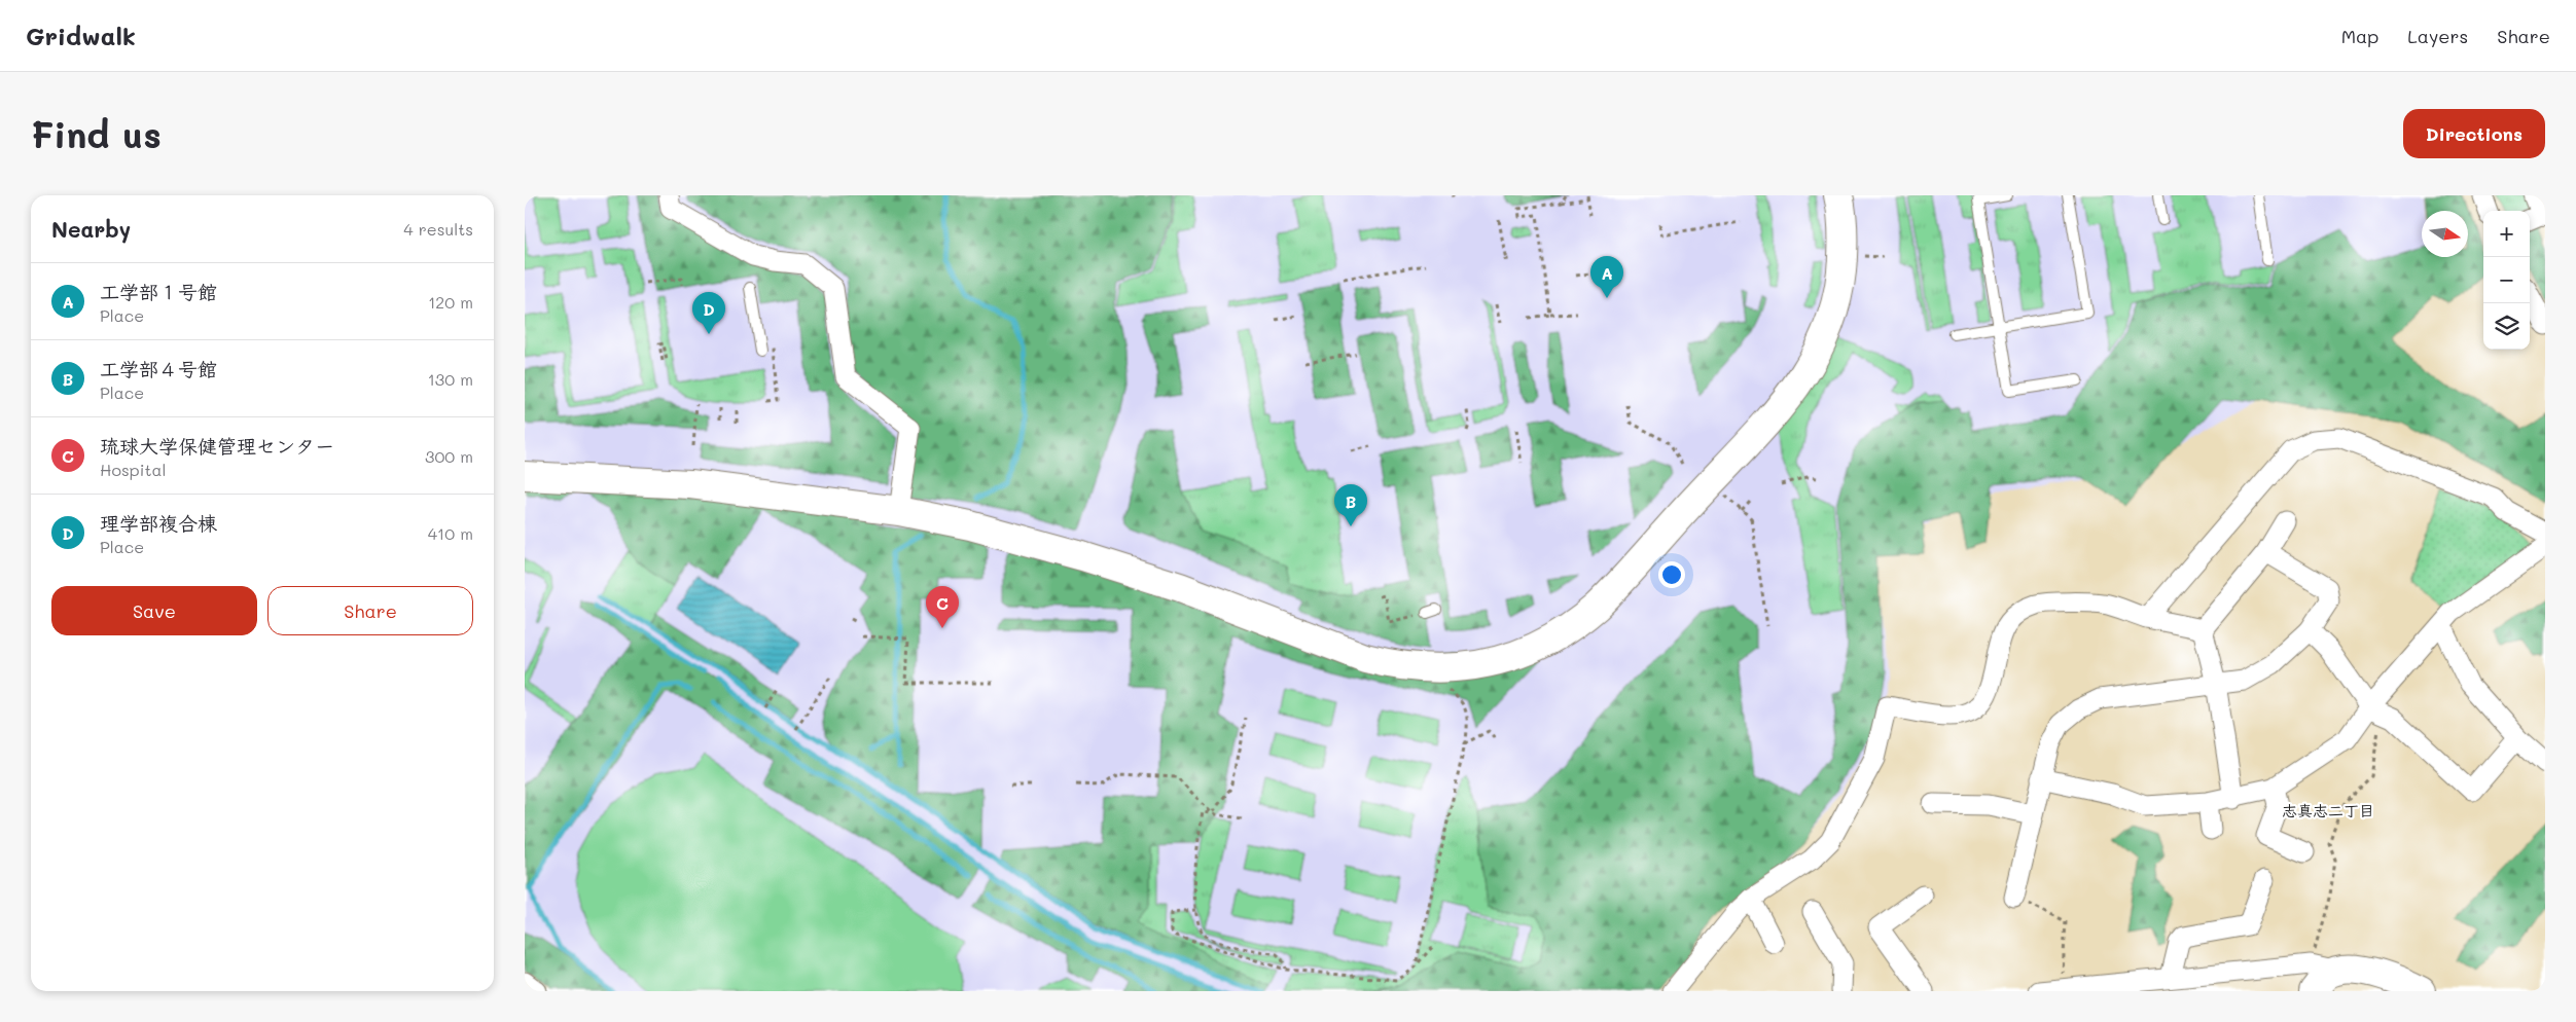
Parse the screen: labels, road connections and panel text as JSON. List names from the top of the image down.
{
  "districts": ["志真志二丁目"],
  "north": "right",
  "page": {
    "header": "Gridwalk",
    "nav": ["Map", "Layers", "Share"],
    "buttons": [
      "Directions",
      ["Save", "Share"]
    ],
    "title": "Find us",
    "heading": ["Nearby", "4 results"],
    "map_buttons": ["+", "−"],
    "pins": [
      "A",
      "D",
      "B",
      "C"
    ],
    "list": [
      {
        "mark": "A",
        "name": "工学部１号館",
        "note": "Place",
        "value": "120 m"
      },
      {
        "mark": "B",
        "name": "工学部４号館",
        "note": "Place",
        "value": "130 m"
      },
      {
        "mark": "C",
        "name": "琉球大学保健管理センター",
        "note": "Hospital",
        "value": "300 m"
      },
      {
        "mark": "D",
        "name": "理学部複合棟",
        "note": "Place",
        "value": "410 m"
      }
    ]
  }
}
